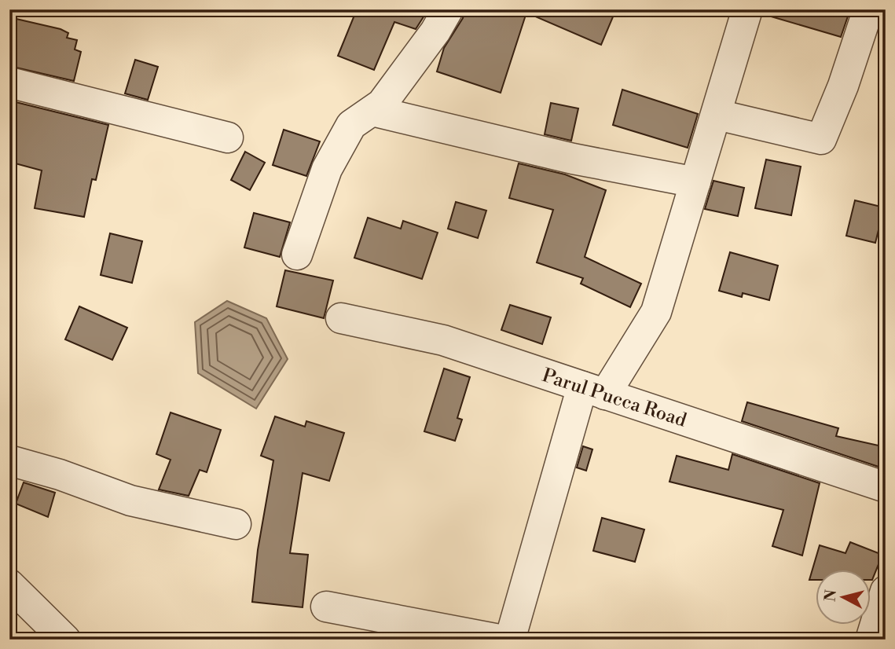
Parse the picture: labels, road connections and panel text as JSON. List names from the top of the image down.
{
  "streets": {
    "street": ["Parul Pucca Road"]
  },
  "north": "left"
}
